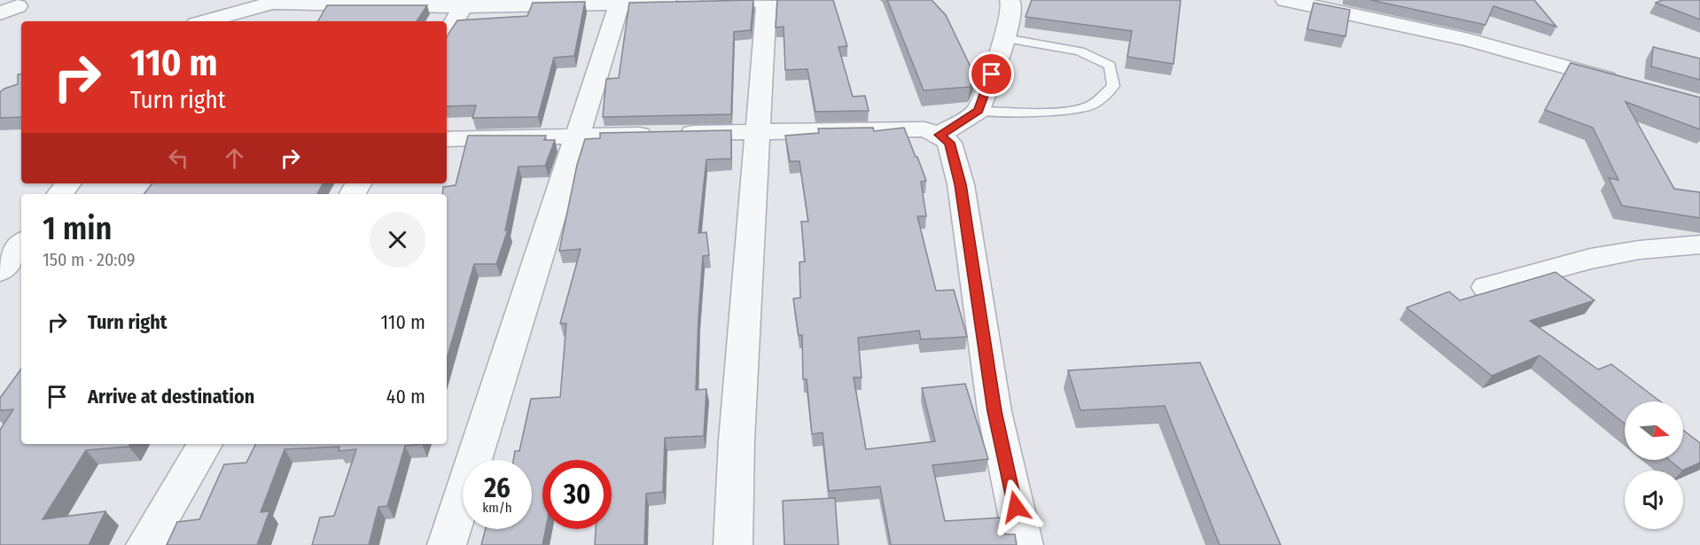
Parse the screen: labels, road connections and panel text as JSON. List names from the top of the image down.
{
  "north": "right",
  "page": {
    "turn": ["110 m", "Turn right"],
    "heading": ["1 min", "150 m · 20:09"],
    "list": [
      {
        "name": "Turn right",
        "value": "110 m"
      },
      {
        "name": "Arrive at destination",
        "value": "40 m"
      }
    ],
    "speed": "26 km/h",
    "limit": "30"
  }
}
